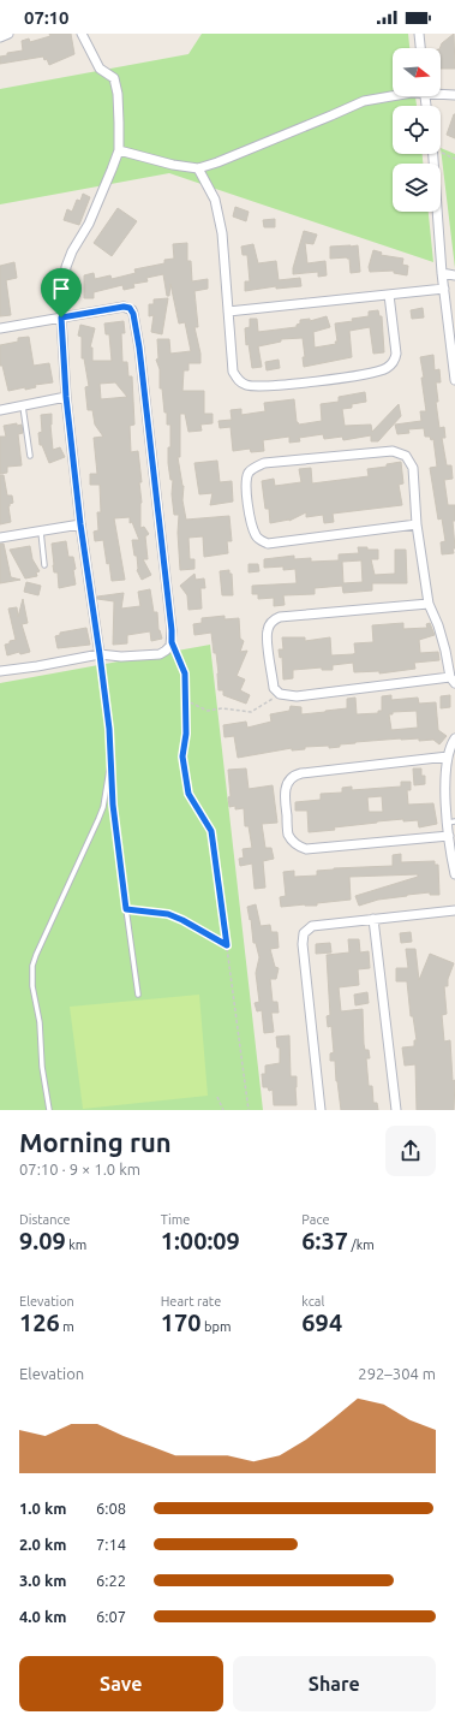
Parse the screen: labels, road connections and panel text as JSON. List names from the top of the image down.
{
  "north": "right",
  "page": {
    "status": "07:10",
    "heading": ["Morning run", "07:10 · 9 × 1.0 km"],
    "stats": [
      ["Distance", "9.09 km"],
      ["Time", "1:00:09"],
      ["Pace", "6:37 /km"],
      ["Elevation", "126 m"],
      ["Heart rate", "170 bpm"],
      ["kcal", "694"]
    ],
    "chart": ["Elevation", "292–304 m"],
    "list": [
      {
        "name": "1.0 km",
        "note": "6:08"
      },
      {
        "name": "2.0 km",
        "note": "7:14"
      },
      {
        "name": "3.0 km",
        "note": "6:22"
      },
      {
        "name": "4.0 km",
        "note": "6:07"
      }
    ],
    "buttons": ["Save", "Share"]
  }
}
